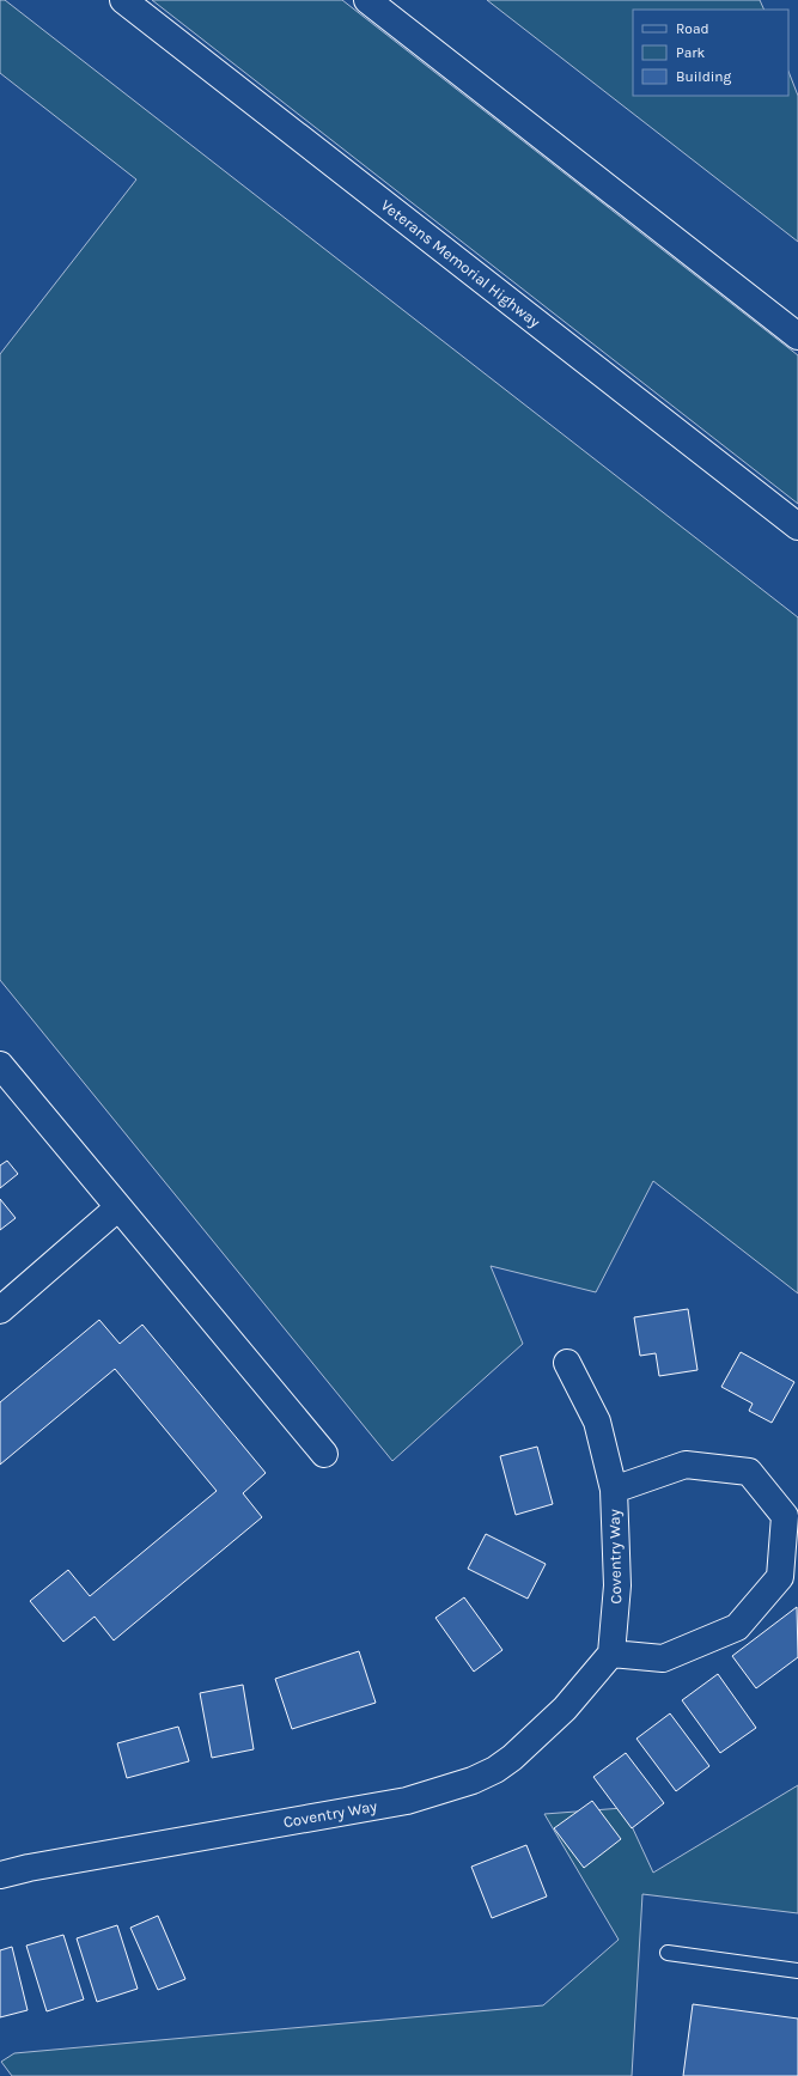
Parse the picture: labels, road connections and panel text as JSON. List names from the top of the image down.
{
  "streets": {
    "main road": ["Veterans Memorial Highway", "Coventry Way"]
  },
  "legend": ["Road", "Park", "Building"]
}
